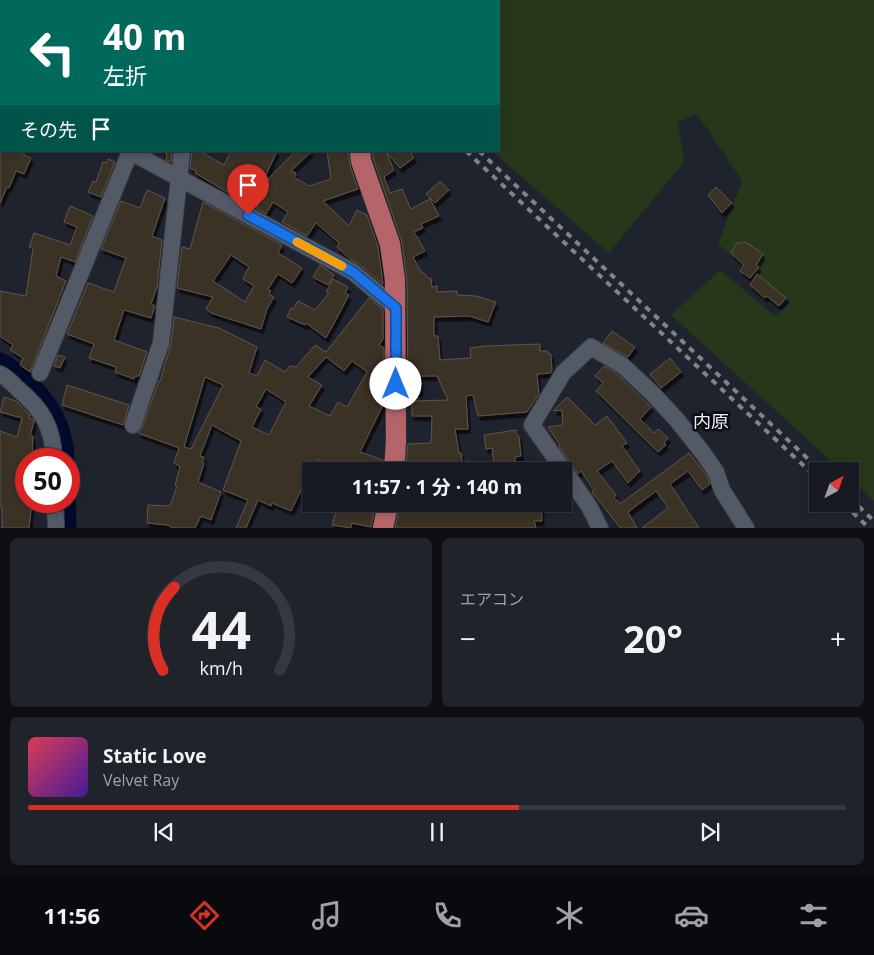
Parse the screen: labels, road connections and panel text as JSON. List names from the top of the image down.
{
  "districts": ["内原"],
  "north": "top right",
  "page": {
    "turn": ["40 m", "左折"],
    "then": "その先",
    "limit": "50",
    "trip": "11:57 · 1 分 · 140 m",
    "tile": "エアコン",
    "heat": ["−", "20°", "+"],
    "song": ["Static Love", "Velvet Ray"],
    "tabs": "11:56",
    "gauge": ["44", "km/h"]
  }
}
